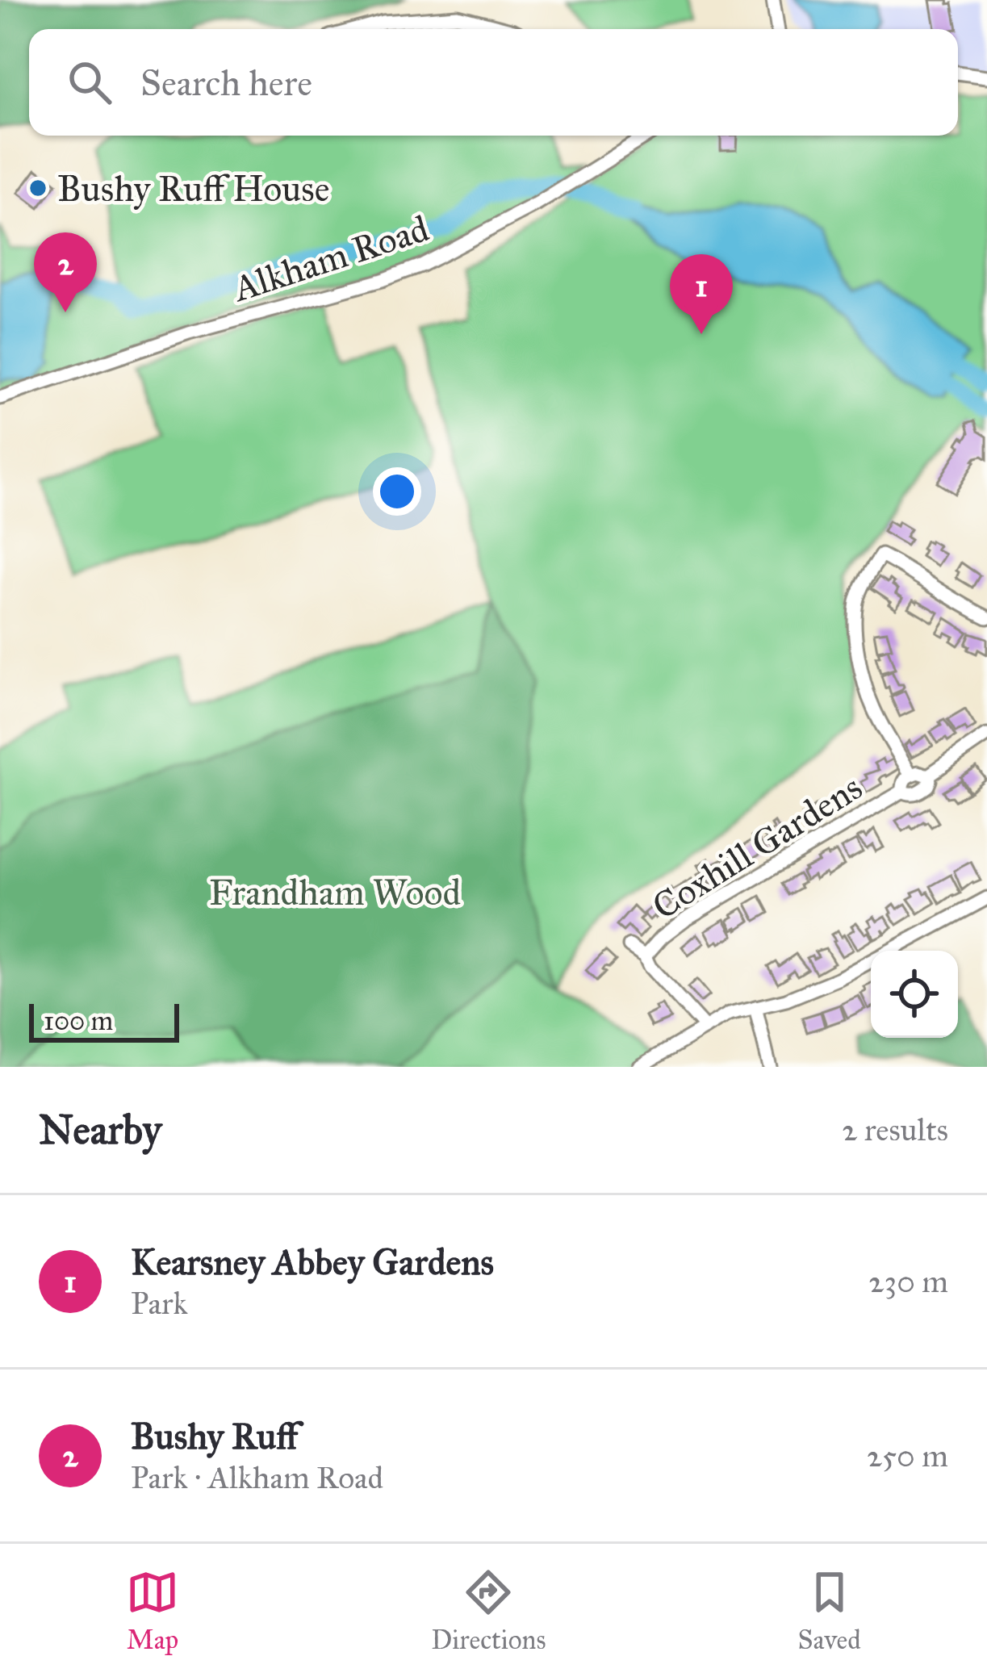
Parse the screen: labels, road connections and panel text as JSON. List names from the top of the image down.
{
  "streets": {
    "street": ["Alkham Road", "Coxhill Gardens"]
  },
  "parks": ["Frandham Wood"],
  "places": ["Bushy Ruff House"],
  "scale_bar": "100 m",
  "page": {
    "search": "Search here",
    "pins": ["2", "1"],
    "scale": "100 m",
    "heading": ["Nearby", "2 results"],
    "list": [
      {
        "mark": "1",
        "name": "Kearsney Abbey Gardens",
        "note": "Park",
        "value": "230 m"
      },
      {
        "mark": "2",
        "name": "Bushy Ruff",
        "note": "Park · Alkham Road",
        "value": "250 m"
      }
    ],
    "nav": ["Map", "Directions", "Saved"]
  }
}
